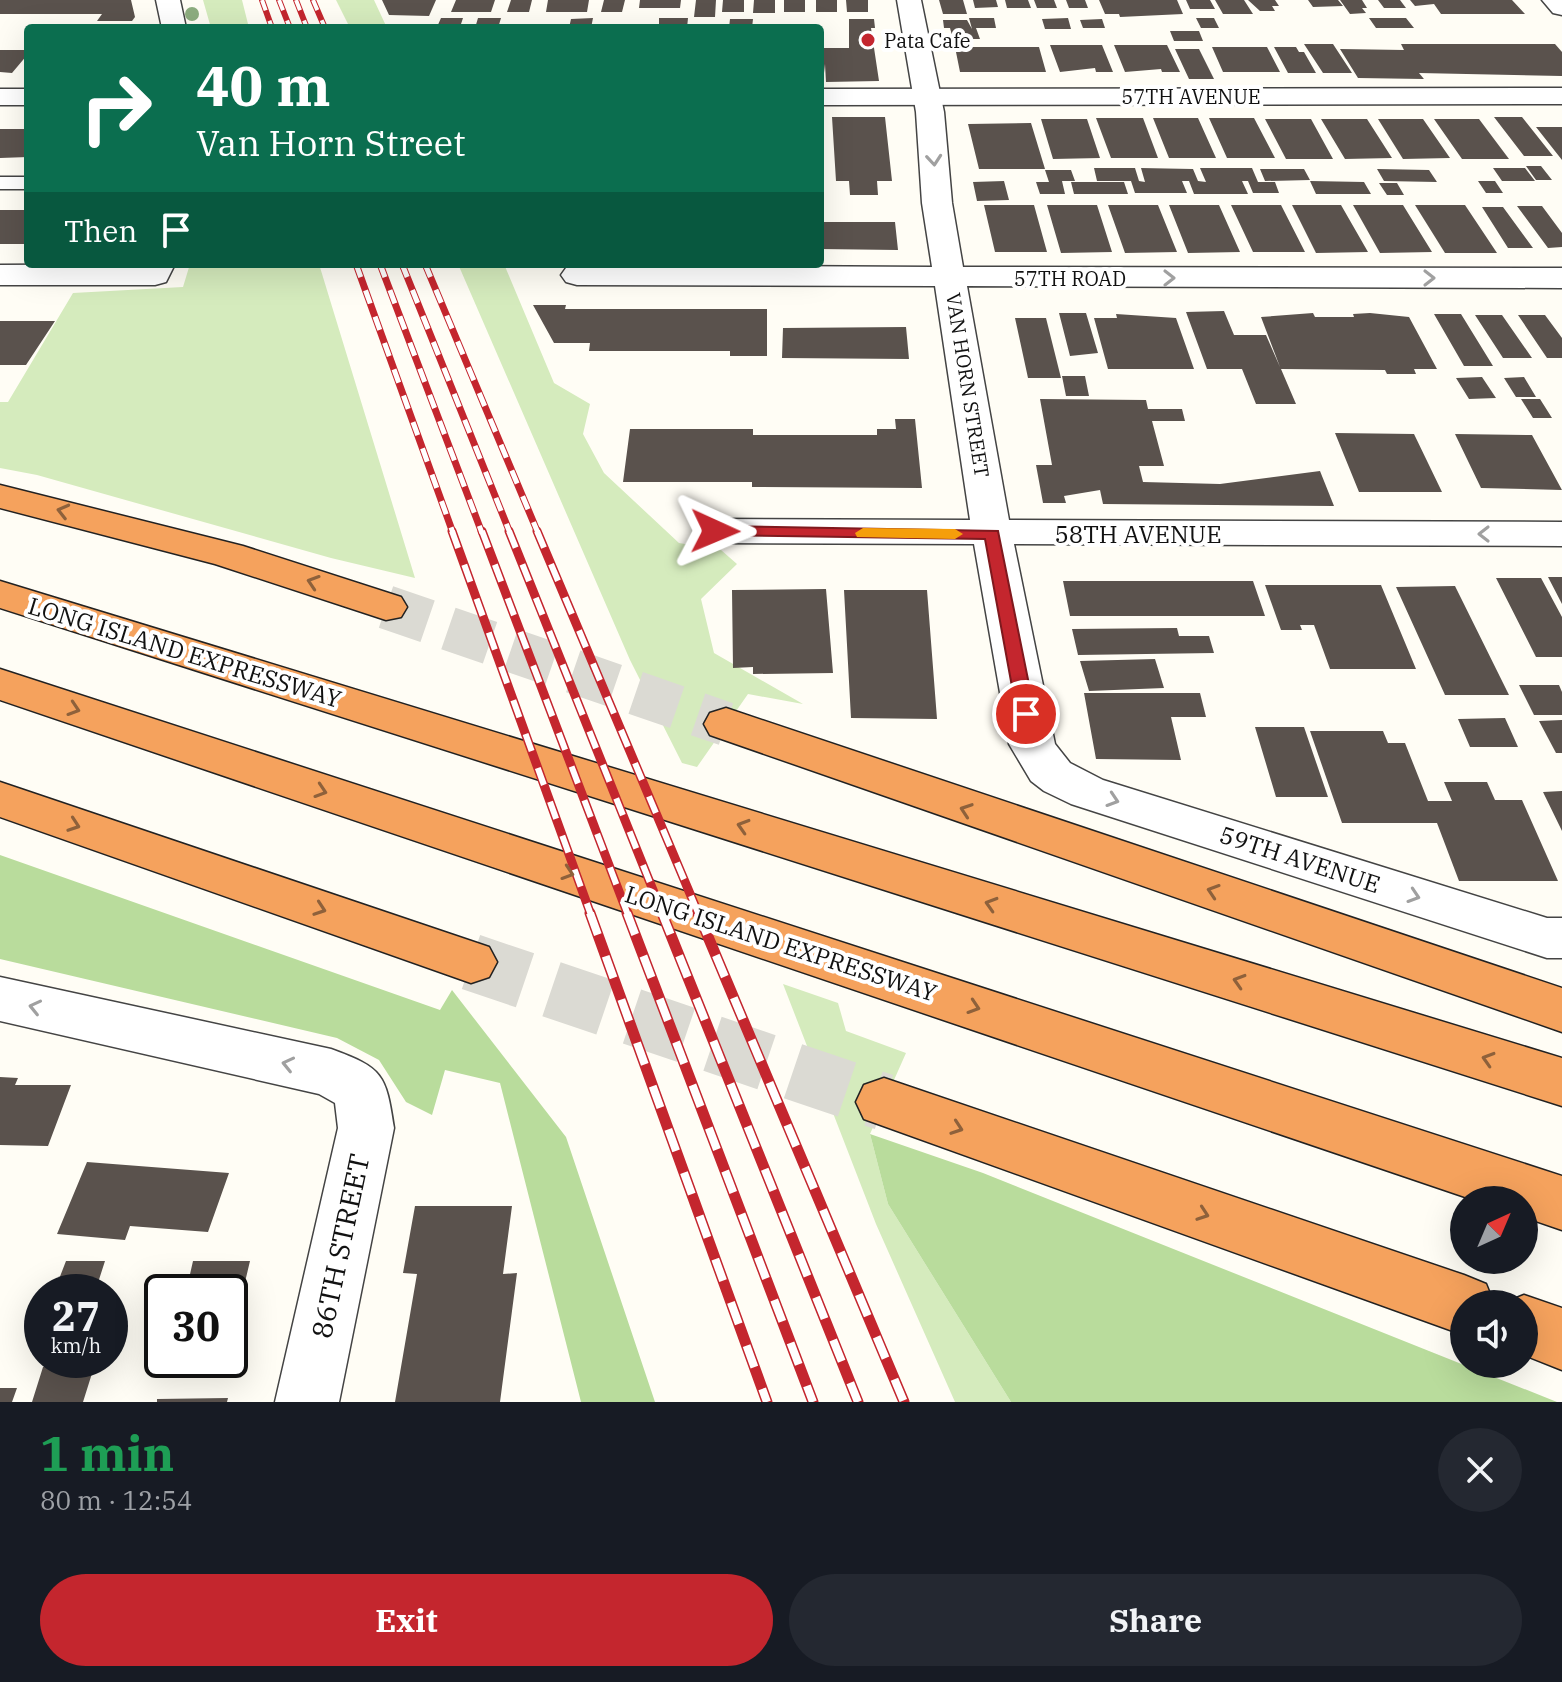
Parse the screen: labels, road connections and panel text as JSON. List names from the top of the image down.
{
  "streets": {
    "highway": ["LONG ISLAND EXPRESSWAY"],
    "street": [
      "57TH AVENUE",
      "57TH ROAD",
      "VAN HORN STREET",
      "58TH AVENUE",
      "59TH AVENUE",
      "86TH STREET"
    ]
  },
  "crossings": [
    ["57TH AVENUE", "VAN HORN STREET"],
    ["57TH ROAD", "VAN HORN STREET"],
    ["VAN HORN STREET", "58TH AVENUE"],
    ["VAN HORN STREET", "59TH AVENUE"]
  ],
  "one_way": ["57TH ROAD", "58TH AVENUE", "59TH AVENUE"],
  "places": ["Pata Cafe"],
  "north": "top right",
  "page": {
    "turn": ["40 m", "Van Horn Street"],
    "then": "Then",
    "speed": "27 km/h",
    "limit": "30",
    "heading": ["1 min", "80 m · 12:54"],
    "buttons": ["Exit", "Share"]
  }
}
